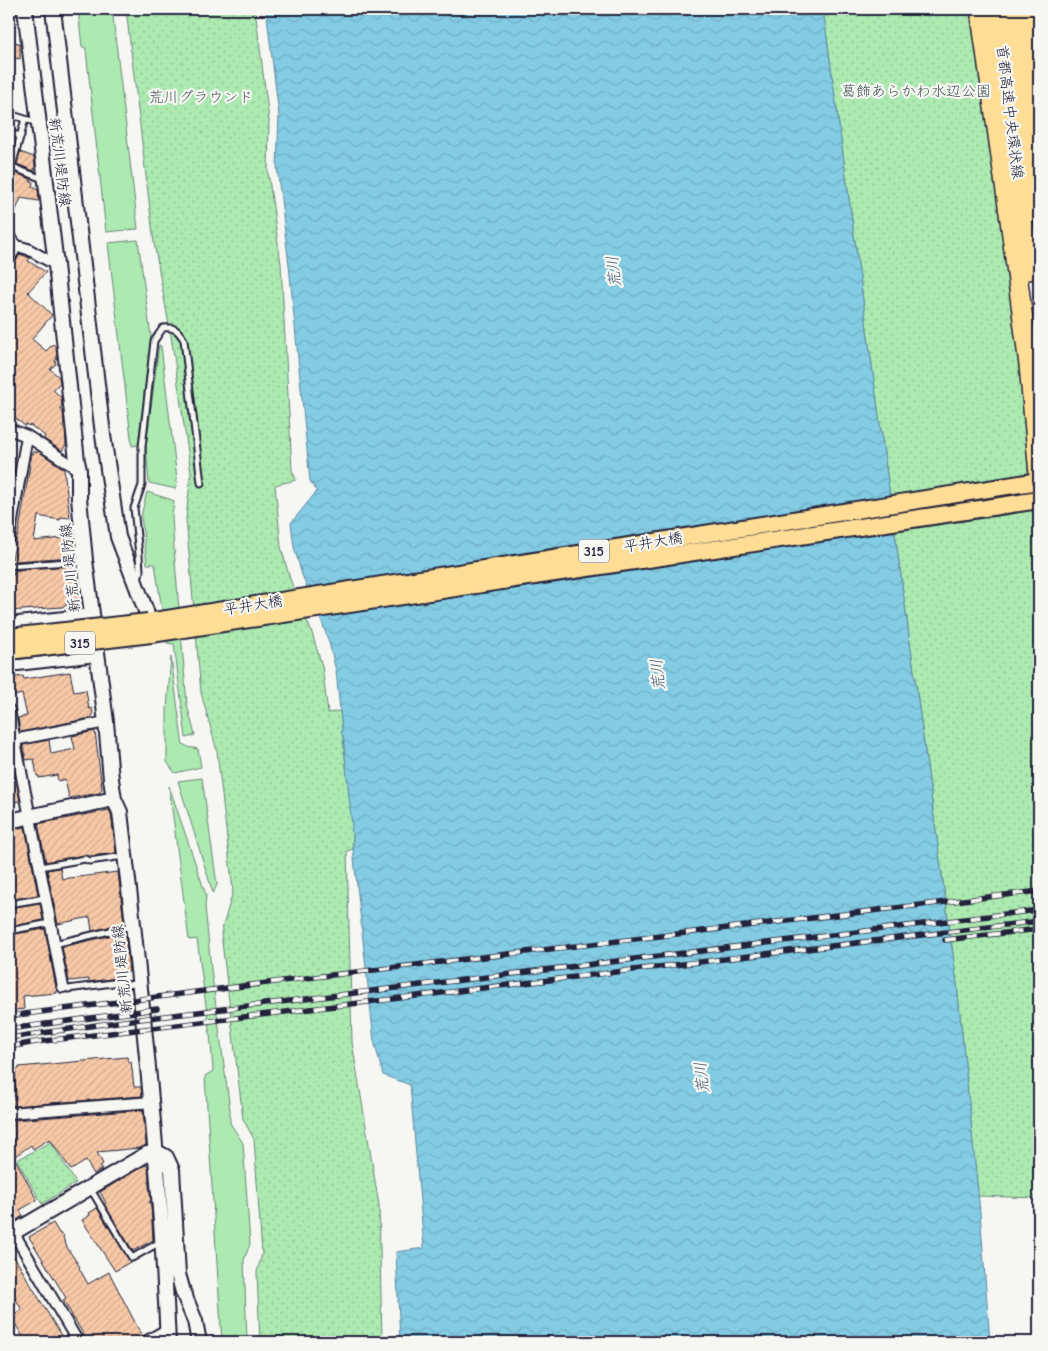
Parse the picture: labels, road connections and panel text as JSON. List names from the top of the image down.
{
  "streets": {
    "highway": ["首都高速中央環状線"],
    "main road": ["新荒川堤防線", "平井大橋", "315"]
  },
  "crossings": [
    ["新荒川堤防線", "平井大橋"],
    ["新荒川堤防線", "315"],
    ["平井大橋", "315"]
  ],
  "water": ["荒川"],
  "parks": ["葛飾あらかわ水辺公園", "荒川グラウンド"]
}
